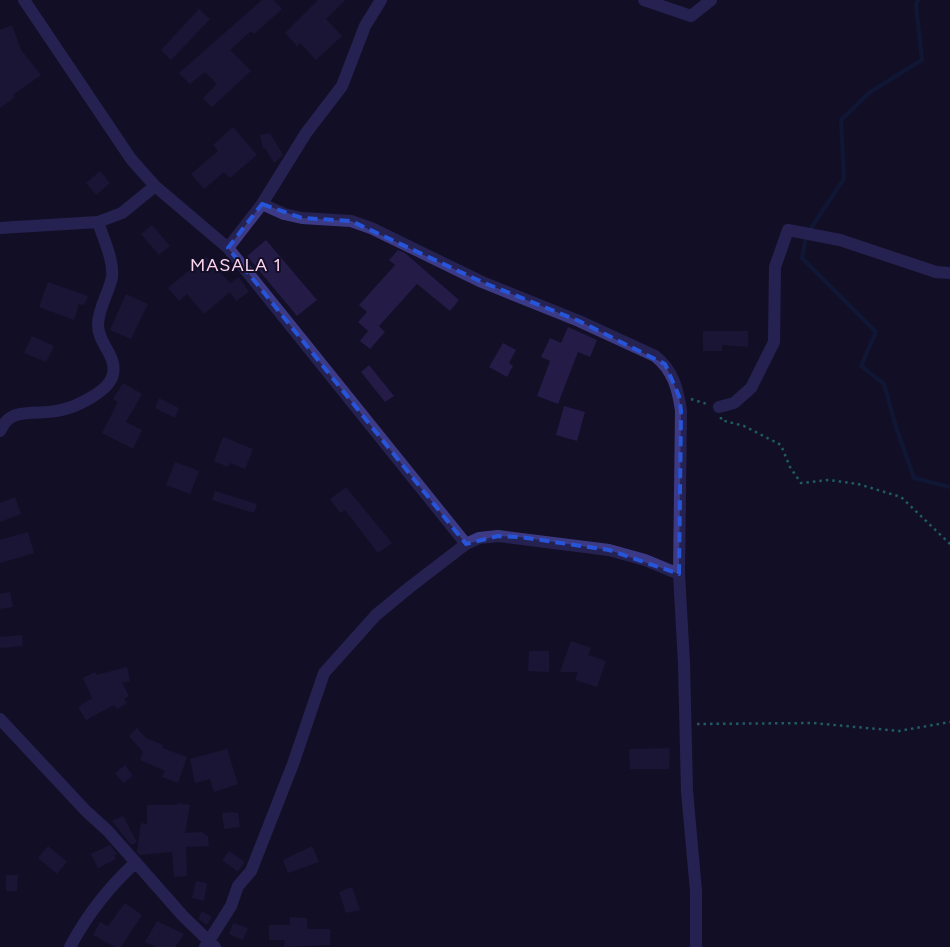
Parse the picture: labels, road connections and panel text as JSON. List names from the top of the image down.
{
  "districts": ["MASALA 1"]
}
